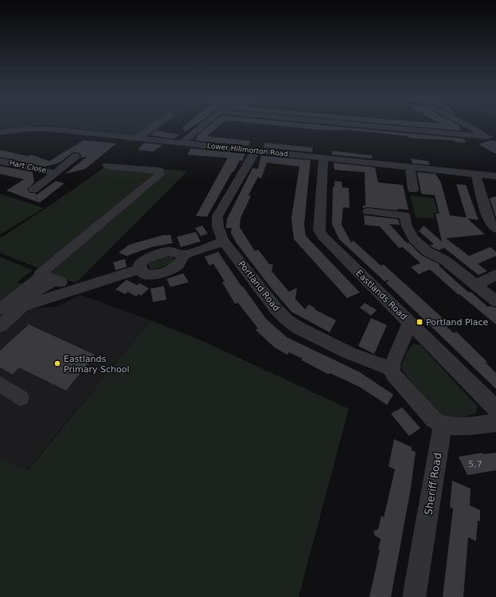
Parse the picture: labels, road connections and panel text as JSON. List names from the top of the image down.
{
  "streets": {
    "street": [
      "Lower Hillmorton Road",
      "Hart Close",
      "Portland Road",
      "Eastlands Road",
      "Sheriff Road"
    ]
  },
  "crossings": [
    ["Lower Hillmorton Road", "Portland Road"],
    ["Lower Hillmorton Road", "Eastlands Road"]
  ],
  "places": {
    "transit": ["Portland Place"],
    "other": ["Eastlands Primary School"]
  },
  "house_numbers": ["5,7"]
}
